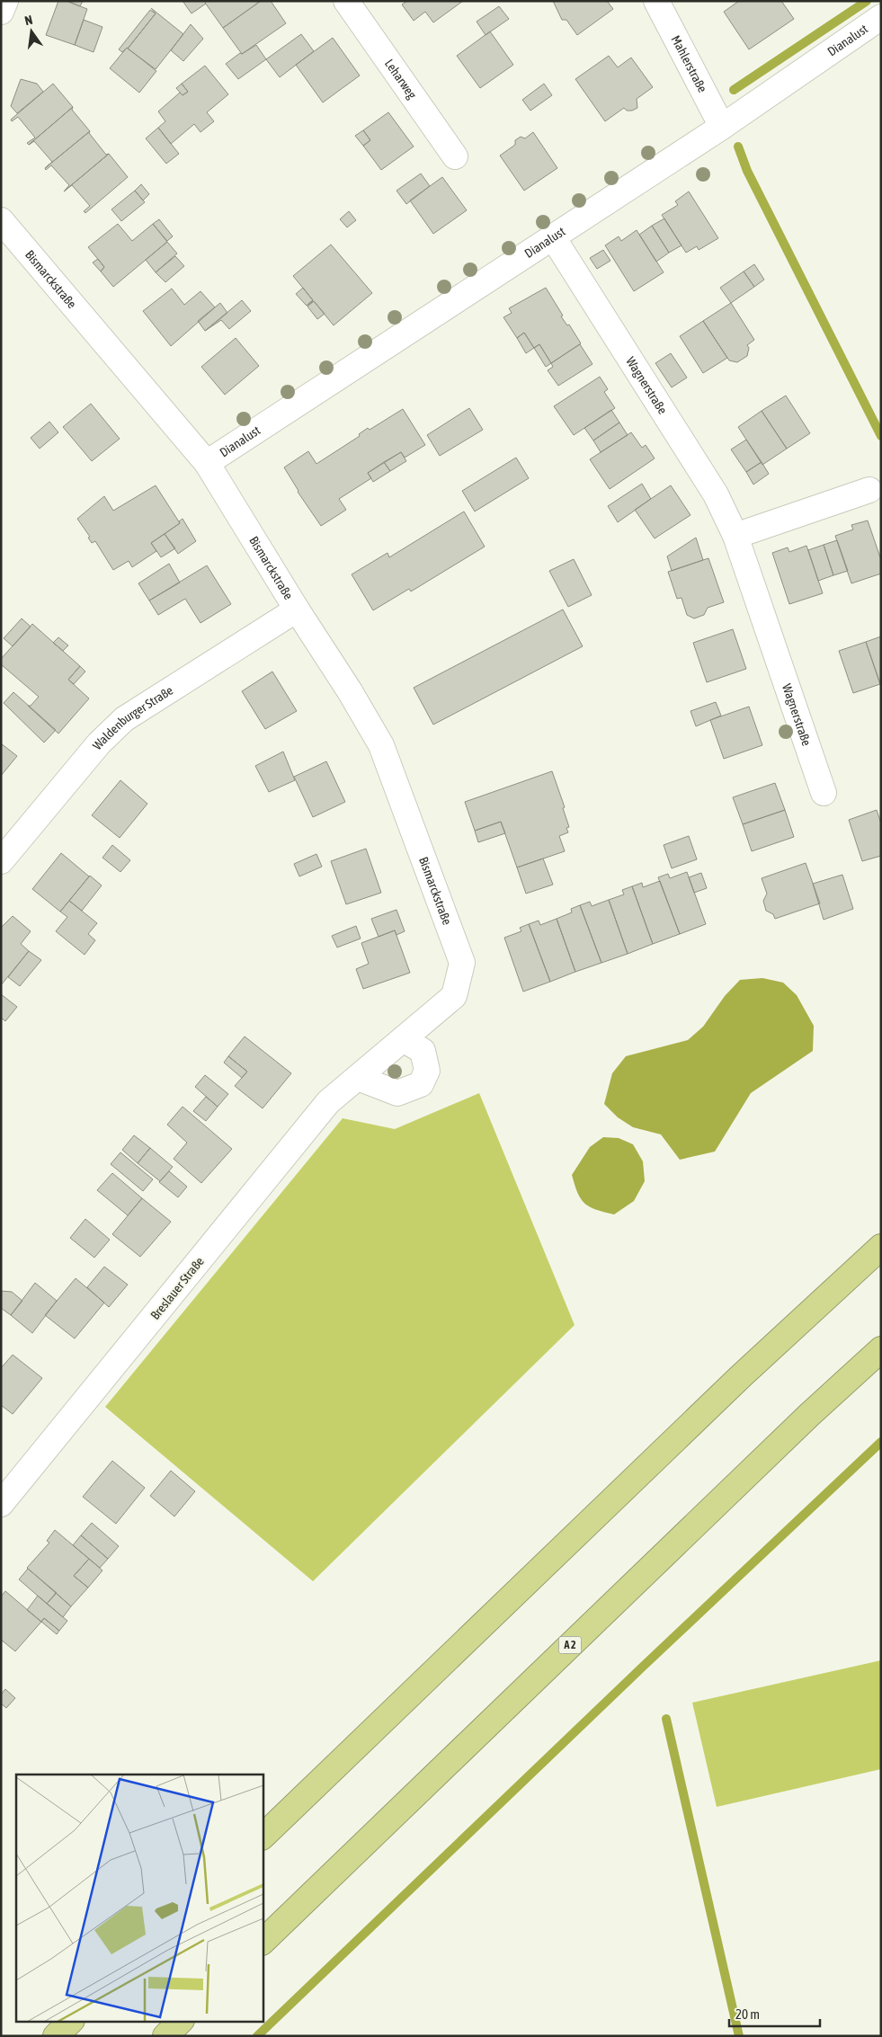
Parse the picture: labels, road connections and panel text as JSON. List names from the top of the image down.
{
  "streets": {
    "highway": ["A 2"],
    "street": [
      "Dianalust",
      "Mahlerstraße",
      "Leharweg",
      "Bismarckstraße",
      "Wagnerstraße",
      "Waldenburger Straße",
      "Breslauer Straße"
    ]
  },
  "crossings": [
    ["Dianalust", "Mahlerstraße"],
    ["Dianalust", "Bismarckstraße"],
    ["Dianalust", "Wagnerstraße"],
    ["Bismarckstraße", "Waldenburger Straße"],
    ["Bismarckstraße", "Breslauer Straße"]
  ],
  "scale_bar": "20 m",
  "north": "top"
}
